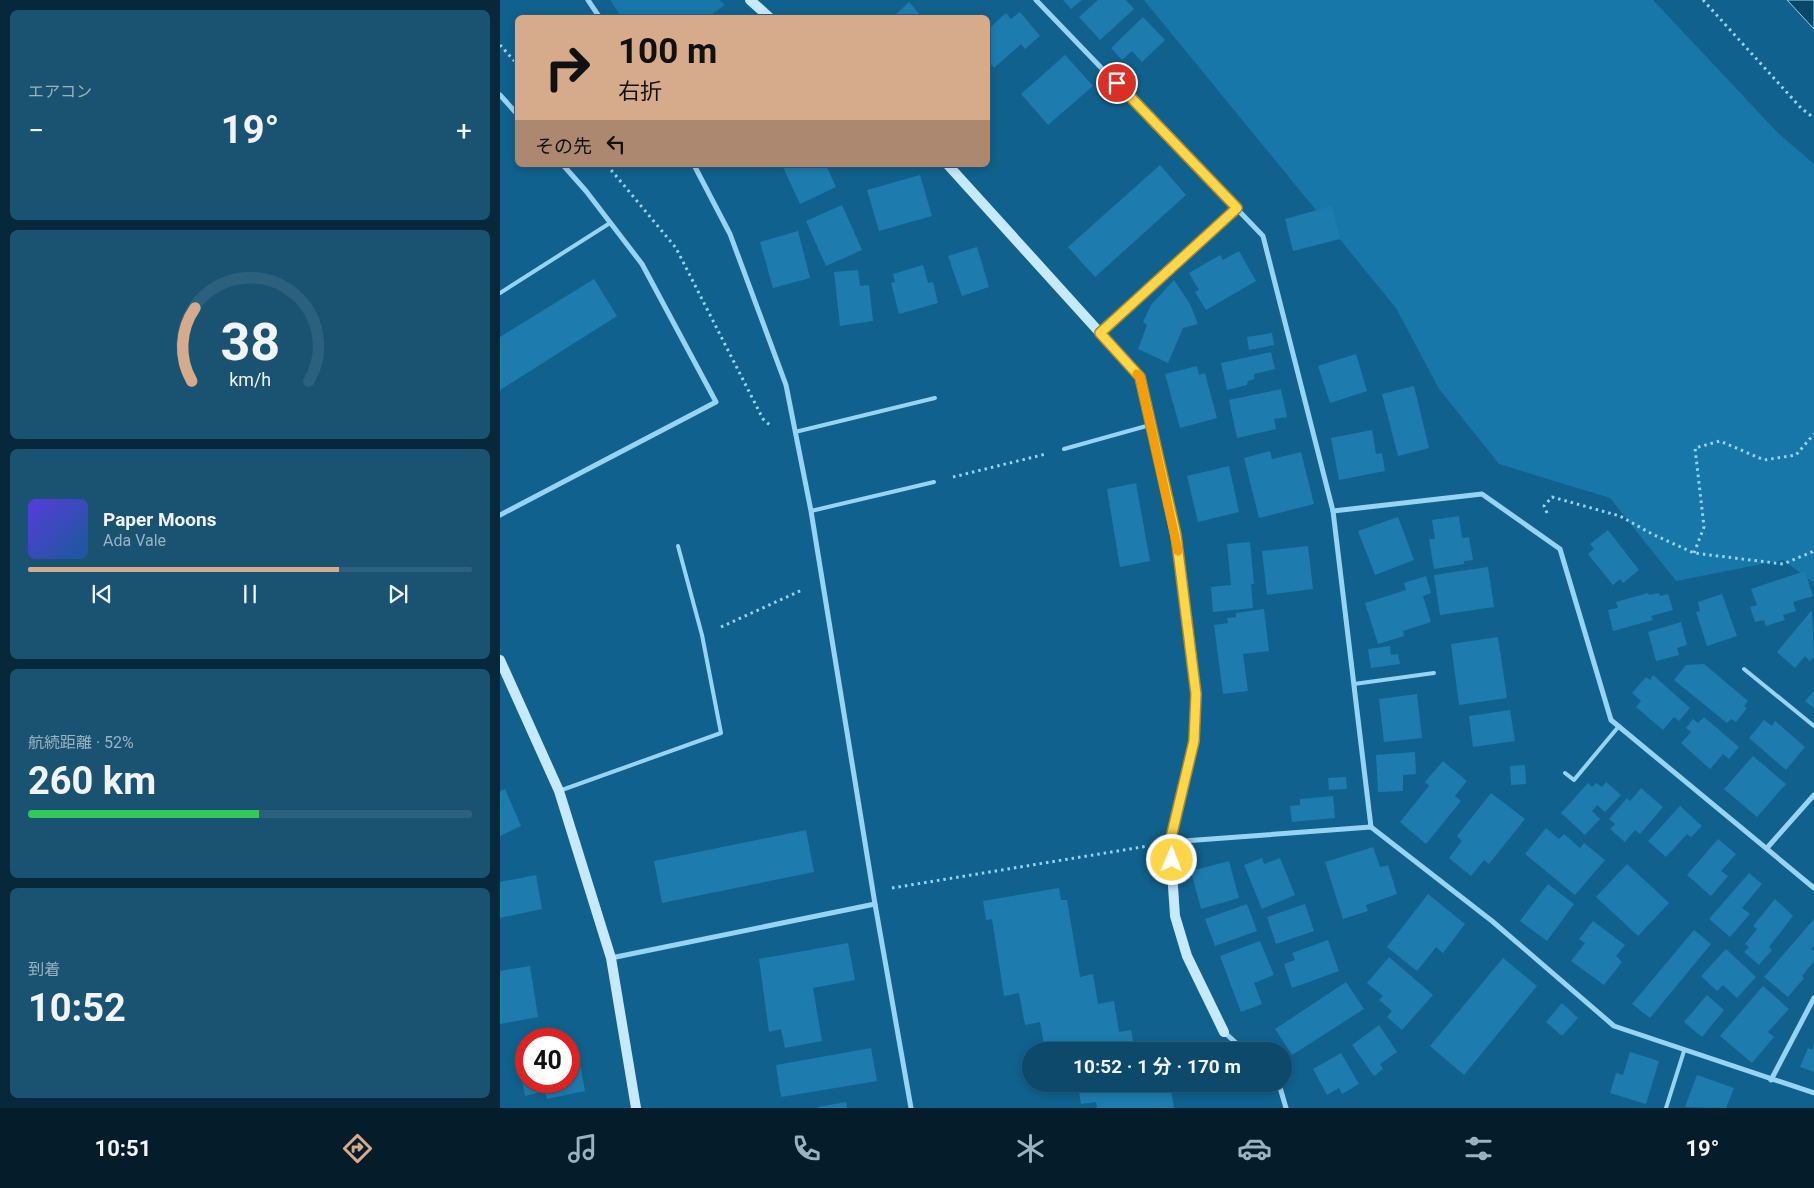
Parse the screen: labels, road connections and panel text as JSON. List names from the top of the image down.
{
  "page": {
    "tile": [
      "エアコン",
      ["航続距離 · 52%", "260 km"],
      ["到着", "10:52"]
    ],
    "turn": ["100 m", "右折"],
    "heat": ["−", "19°", "+"],
    "then": "その先",
    "song": ["Paper Moons", "Ada Vale"],
    "limit": "40",
    "trip": "10:52 · 1 分 · 170 m",
    "tabs": ["10:51", "19°"],
    "gauge": ["38", "km/h"]
  }
}
